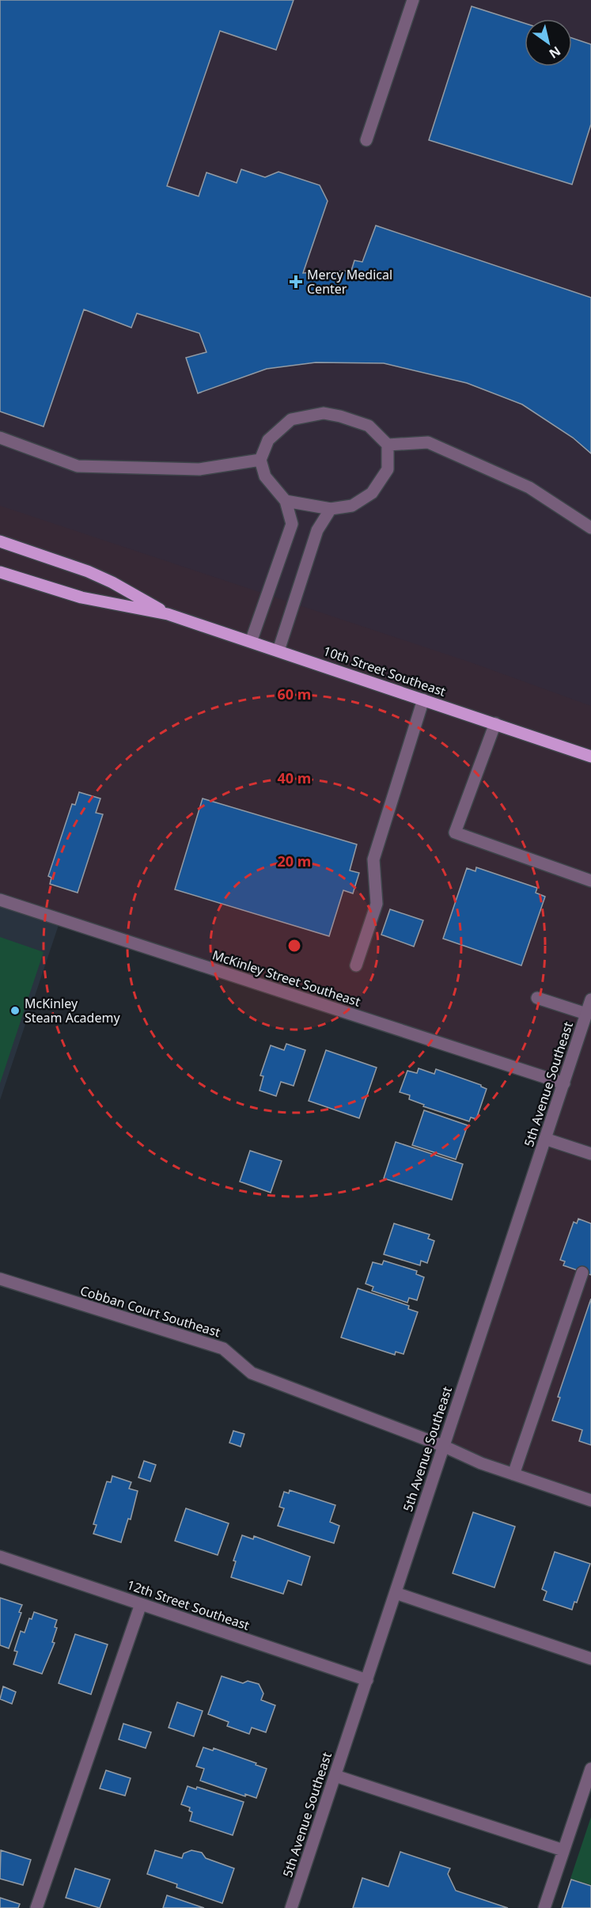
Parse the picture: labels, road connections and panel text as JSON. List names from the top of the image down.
{
  "streets": {
    "main road": ["10th Street Southeast"],
    "street": [
      "McKinley Street Southeast",
      "5th Avenue Southeast",
      "Cobban Court Southeast",
      "12th Street Southeast"
    ]
  },
  "crossings": [
    ["McKinley Street Southeast", "5th Avenue Southeast"],
    ["5th Avenue Southeast", "Cobban Court Southeast"],
    ["5th Avenue Southeast", "12th Street Southeast"]
  ],
  "places": {
    "health": ["Mercy Medical Center"],
    "other": ["McKinley Steam Academy"]
  },
  "north": "bottom right",
  "rings": ["60 m", "40 m", "20 m"]
}
